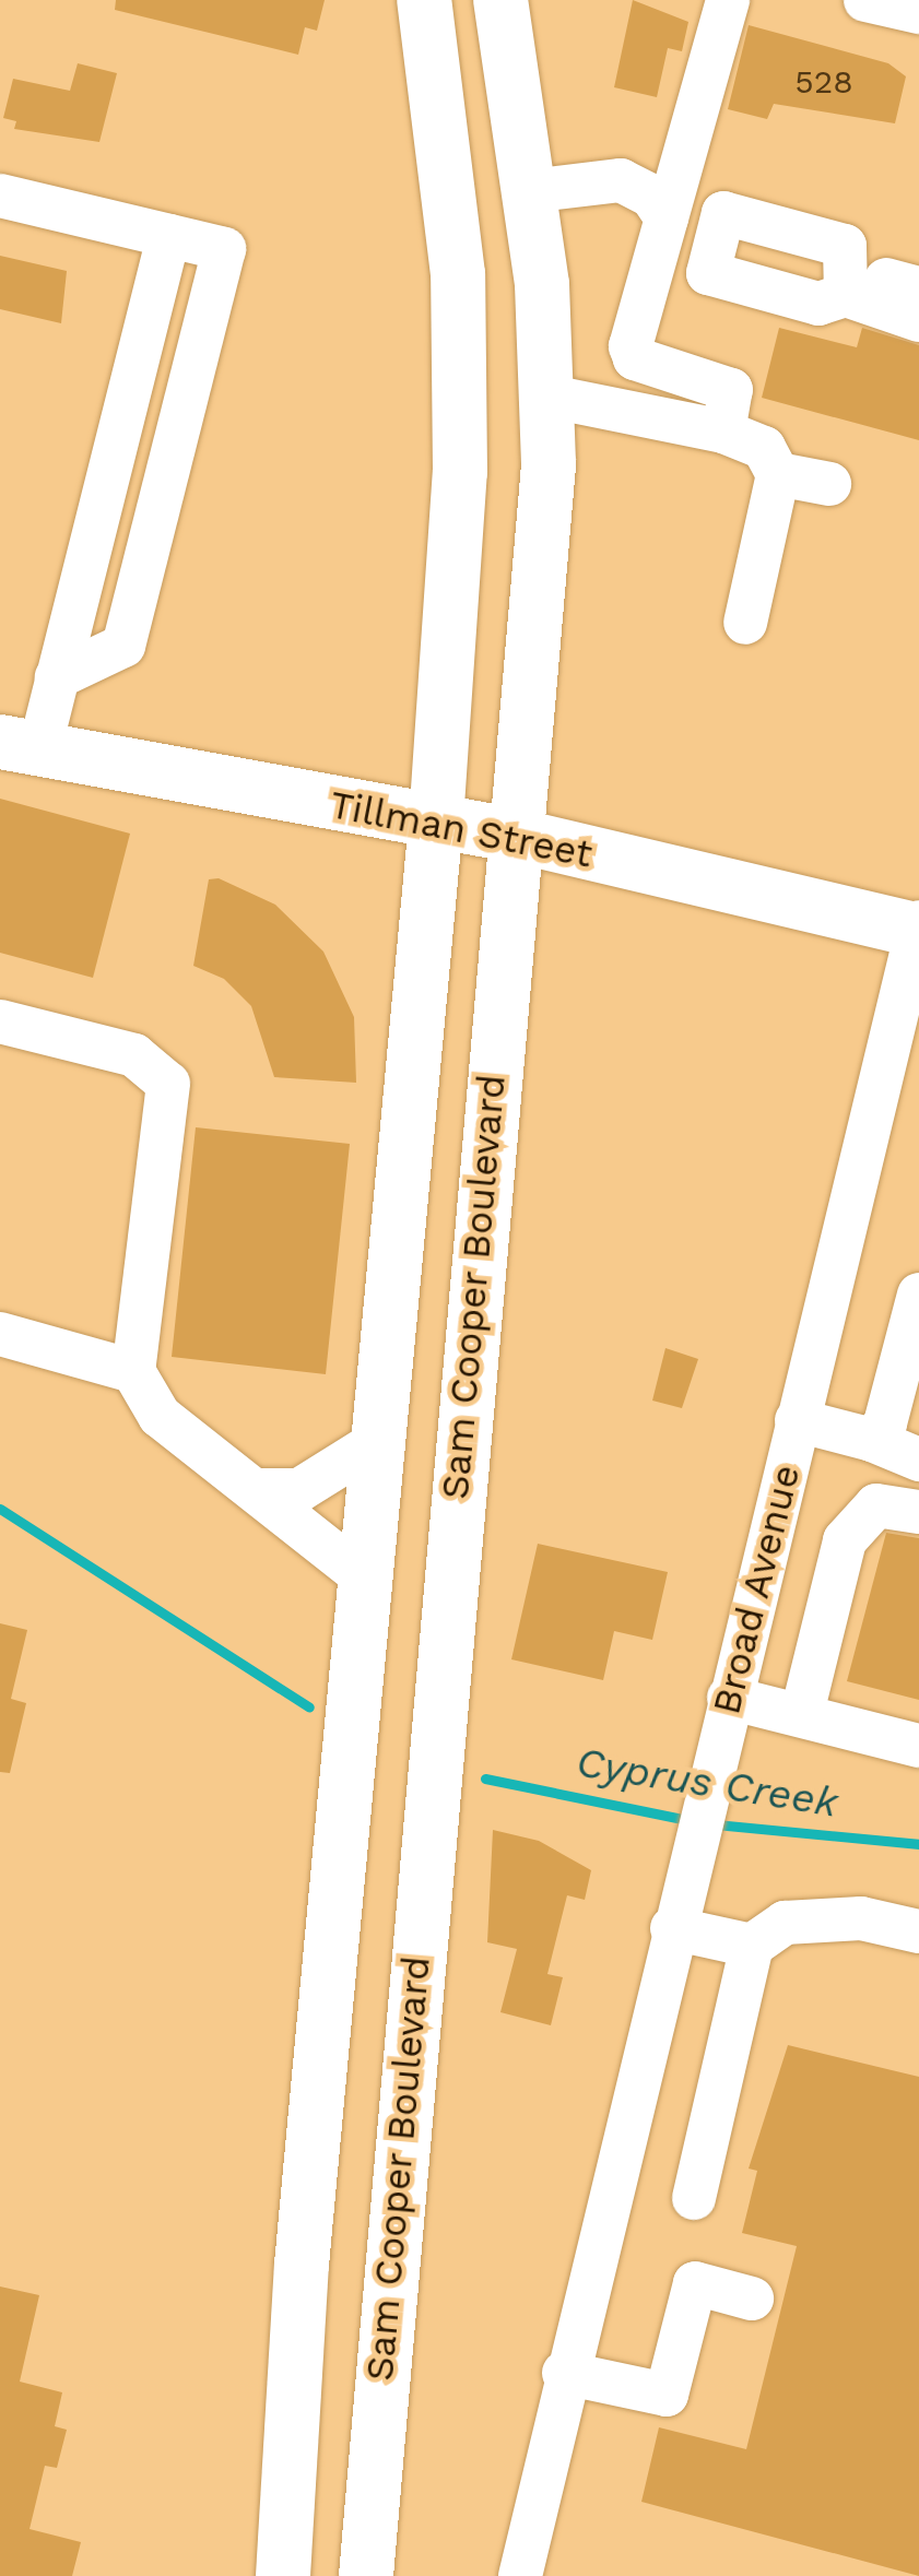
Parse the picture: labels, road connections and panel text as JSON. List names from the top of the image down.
{
  "streets": {
    "main road": ["Tillman Street", "Sam Cooper Boulevard"],
    "street": ["Broad Avenue"]
  },
  "crossings": [
    ["Tillman Street", "Sam Cooper Boulevard"],
    ["Tillman Street", "Broad Avenue"]
  ],
  "water": ["Cyprus Creek"],
  "house_numbers": ["528"]
}
